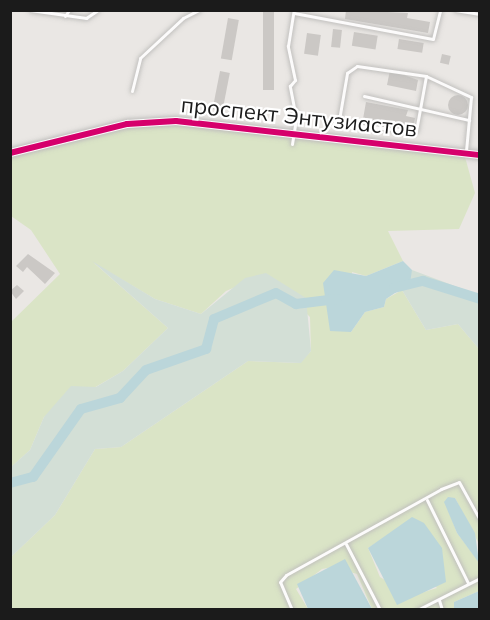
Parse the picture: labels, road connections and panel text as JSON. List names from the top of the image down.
{
  "streets": {
    "street": ["проспект Энтузиастов"]
  }
}
